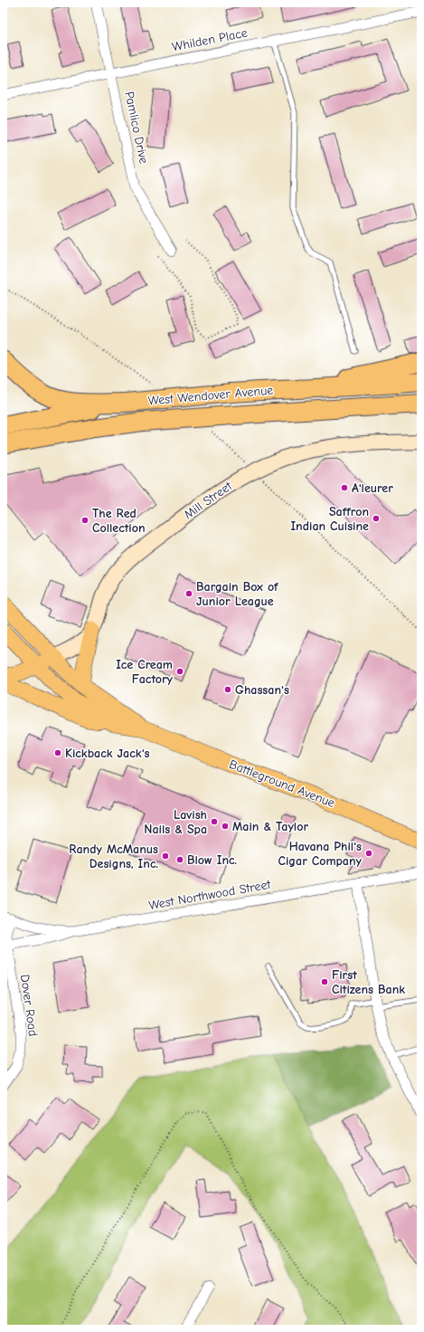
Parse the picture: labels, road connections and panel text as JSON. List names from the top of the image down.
{
  "streets": {
    "highway": ["West Wendover Avenue"],
    "main road": ["Battleground Avenue"],
    "street": [
      "Whilden Place",
      "Pamlico Drive",
      "Mill Street",
      "West Northwood Street",
      "Dover Road"
    ]
  },
  "crossings": [
    ["Whilden Place", "Pamlico Drive"],
    ["Mill Street", "Battleground Avenue"],
    ["West Northwood Street", "Dover Road"]
  ],
  "places": [
    "A'leurer",
    "Saffron Indian Cuisine",
    "The Red Collection",
    "Bargain Box of Junior League",
    "Ice Cream Factory",
    "Ghassan's",
    "Kickback Jack's",
    "Lavish Nails & Spa",
    "Main & Taylor",
    "Havana Phil's Cigar Company",
    "Randy McManus Designs, Inc.",
    "Blow Inc.",
    "First Citizens Bank"
  ]
}
